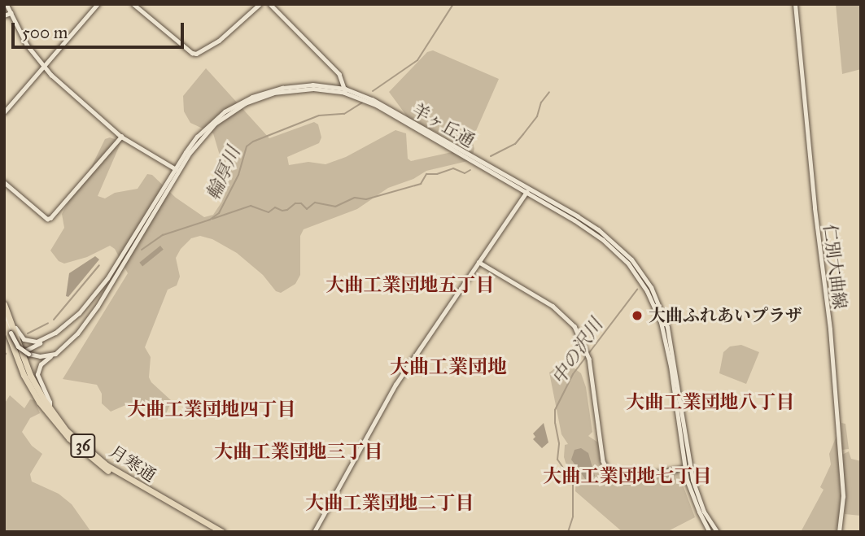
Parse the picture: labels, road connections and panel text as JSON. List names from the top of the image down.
{
  "streets": {
    "highway": ["36", "月寒通"],
    "main road": ["羊ヶ丘通", "仁別大曲線"]
  },
  "crossings": [
    ["羊ヶ丘通", "月寒通"]
  ],
  "districts": [
    "大曲工業団地五丁目",
    "大曲工業団地",
    "大曲工業団地八丁目",
    "大曲工業団地四丁目",
    "大曲工業団地三丁目",
    "大曲工業団地七丁目",
    "大曲工業団地二丁目"
  ],
  "water": ["輪厚川", "中の沢川"],
  "places": ["大曲ふれあいプラザ"],
  "scale_bar": "500 m"
}
